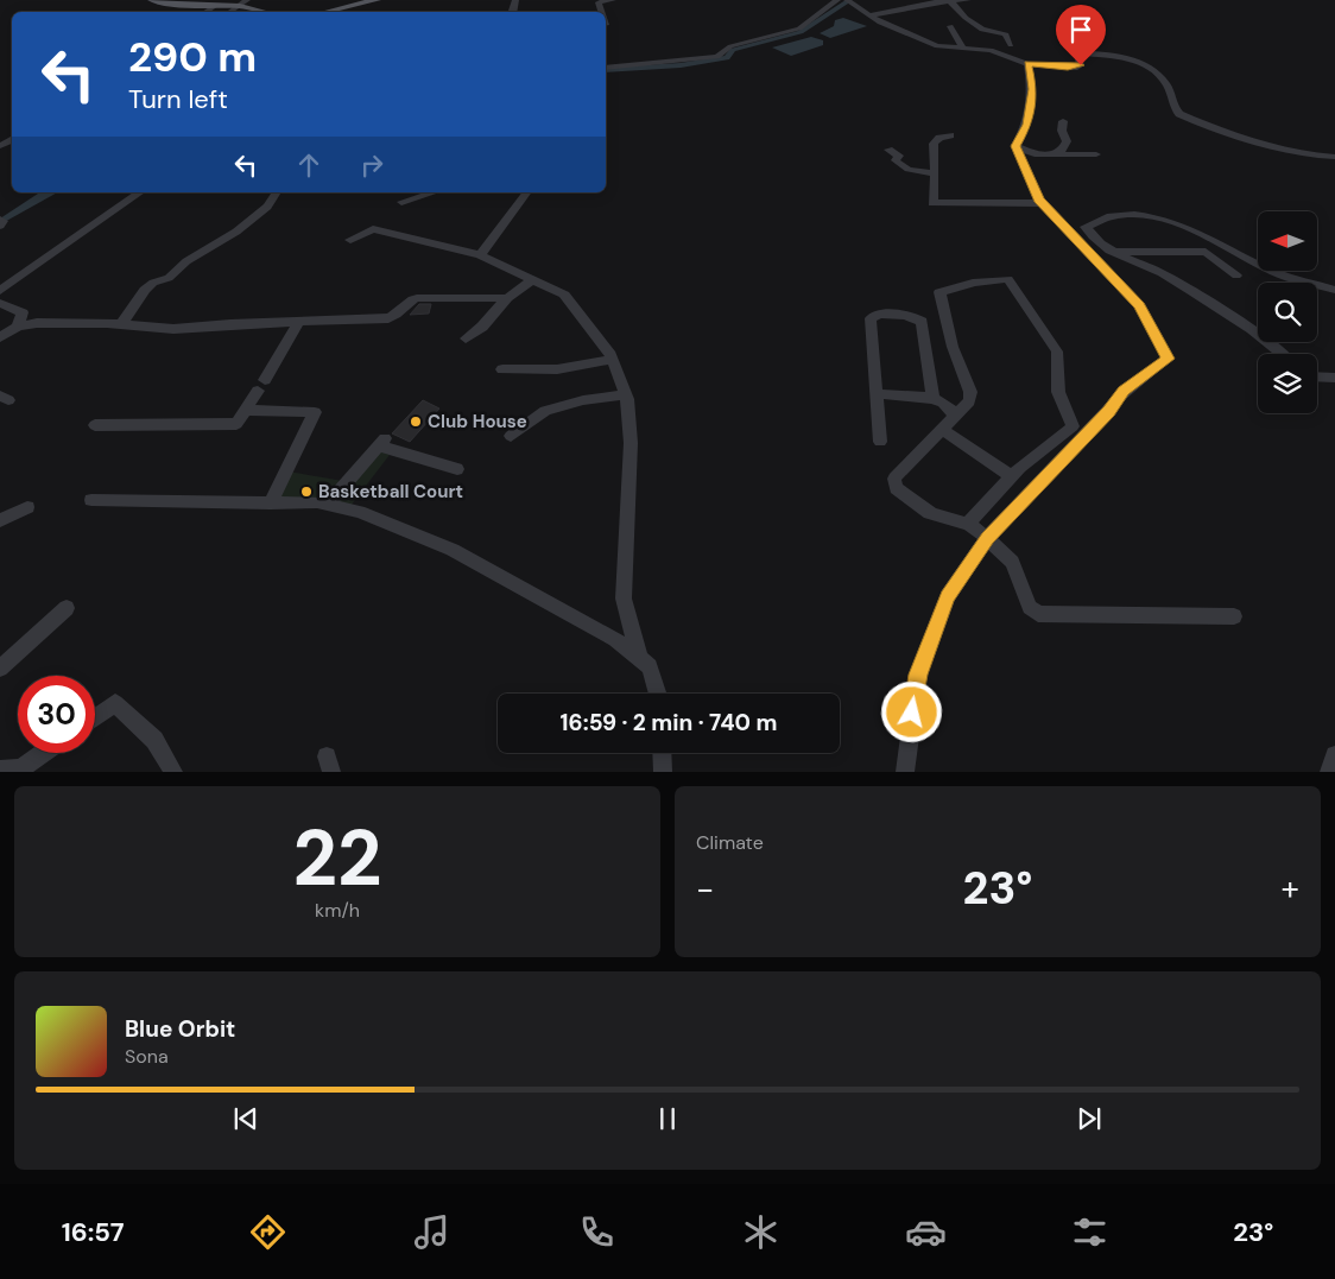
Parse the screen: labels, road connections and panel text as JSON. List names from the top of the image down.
{
  "places": ["Club House", "Basketball Court"],
  "north": "left",
  "page": {
    "turn": ["290 m", "Turn left"],
    "limit": "30",
    "trip": "16:59 · 2 min · 740 m",
    "tile": [
      ["22", "km/h"],
      "Climate"
    ],
    "heat": ["−", "23°", "+"],
    "song": ["Blue Orbit", "Sona"],
    "tabs": ["16:57", "23°"]
  }
}
